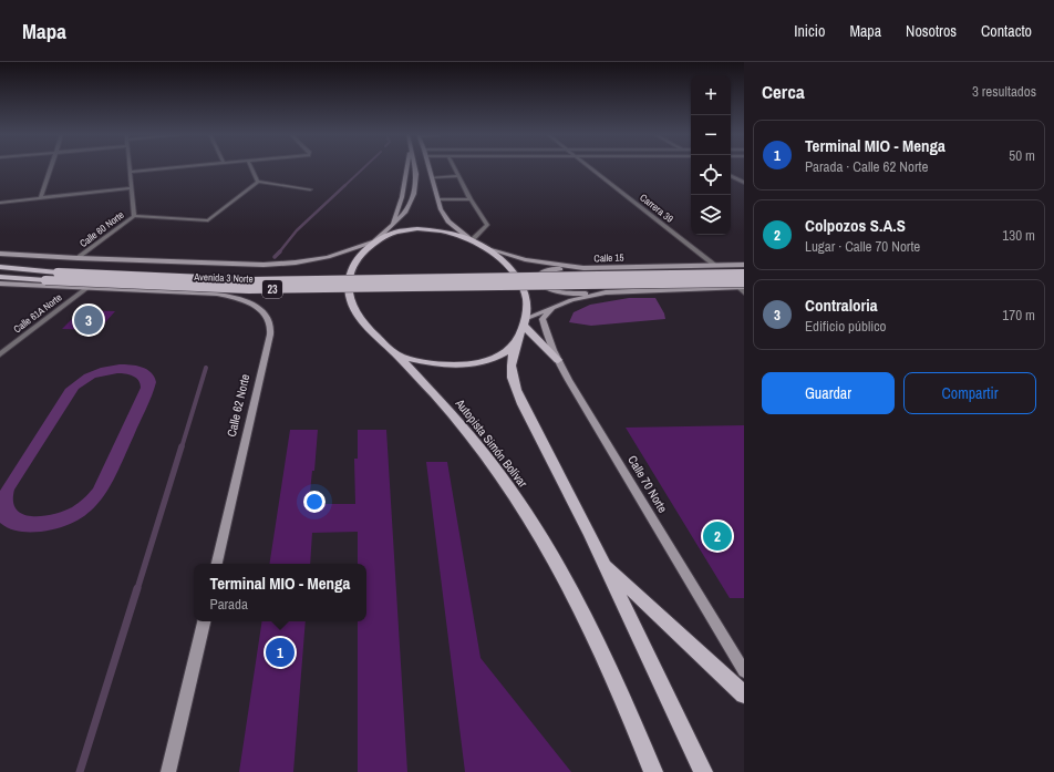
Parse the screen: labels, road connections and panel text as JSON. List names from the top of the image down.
{
  "streets": {
    "main road": [
      "Calle 15",
      "Avenida 3 Norte",
      "23",
      "Autopista Simón Bolívar"
    ],
    "street": [
      "Carrera 39",
      "Calle 60 Norte",
      "Calle 61A Norte",
      "Calle 62 Norte",
      "Calle 70 Norte"
    ]
  },
  "crossings": [
    ["Carrera 39", "Calle 15"],
    ["Calle 60 Norte", "Avenida 3 Norte"],
    ["Calle 15", "Avenida 3 Norte"],
    ["Calle 15", "Autopista Simón Bolívar"],
    ["Avenida 3 Norte", "Calle 61A Norte"],
    ["Avenida 3 Norte", "Calle 62 Norte"],
    ["Avenida 3 Norte", "Autopista Simón Bolívar"]
  ],
  "page": {
    "header": "Mapa",
    "nav": [
      "Inicio",
      "Mapa",
      "Nosotros",
      "Contacto"
    ],
    "heading": ["Cerca", "3 resultados"],
    "map_buttons": ["+", "−"],
    "list": [
      {
        "mark": "1",
        "name": "Terminal MIO - Menga",
        "note": "Parada · Calle 62 Norte",
        "value": "50 m"
      },
      {
        "mark": "2",
        "name": "Colpozos S.A.S",
        "note": "Lugar · Calle 70 Norte",
        "value": "130 m"
      },
      {
        "mark": "3",
        "name": "Contraloria",
        "note": "Edificio público",
        "value": "170 m"
      }
    ],
    "pins": ["3", "2", "1"],
    "buttons": ["Guardar", "Compartir"],
    "popup": ["Terminal MIO - Menga", "Parada"]
  }
}
